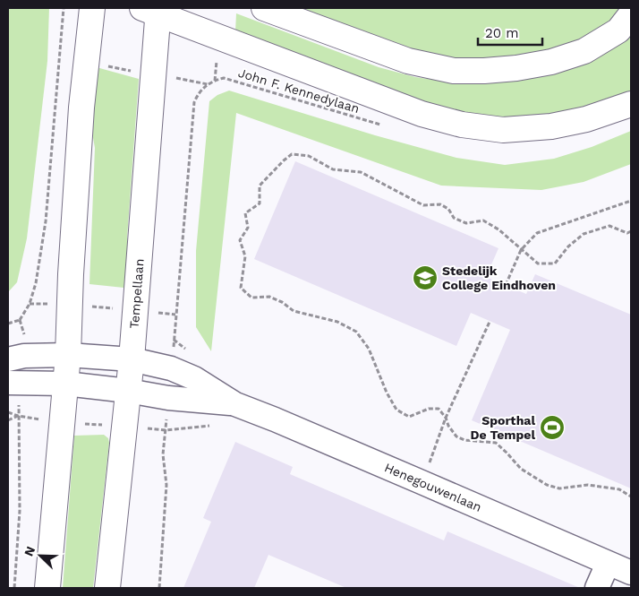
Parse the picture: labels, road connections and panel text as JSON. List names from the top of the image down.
{
  "streets": {
    "main road": ["Tempellaan"],
    "street": ["Henegouwenlaan"],
    "path": ["John F. Kennedylaan"]
  },
  "crossings": [
    ["Tempellaan", "Henegouwenlaan"]
  ],
  "places": {
    "school or university": ["Stedelijk College Eindhoven"],
    "sports": ["Sporthal De Tempel"]
  },
  "scale_bar": "20 m",
  "north": "top left"
}
